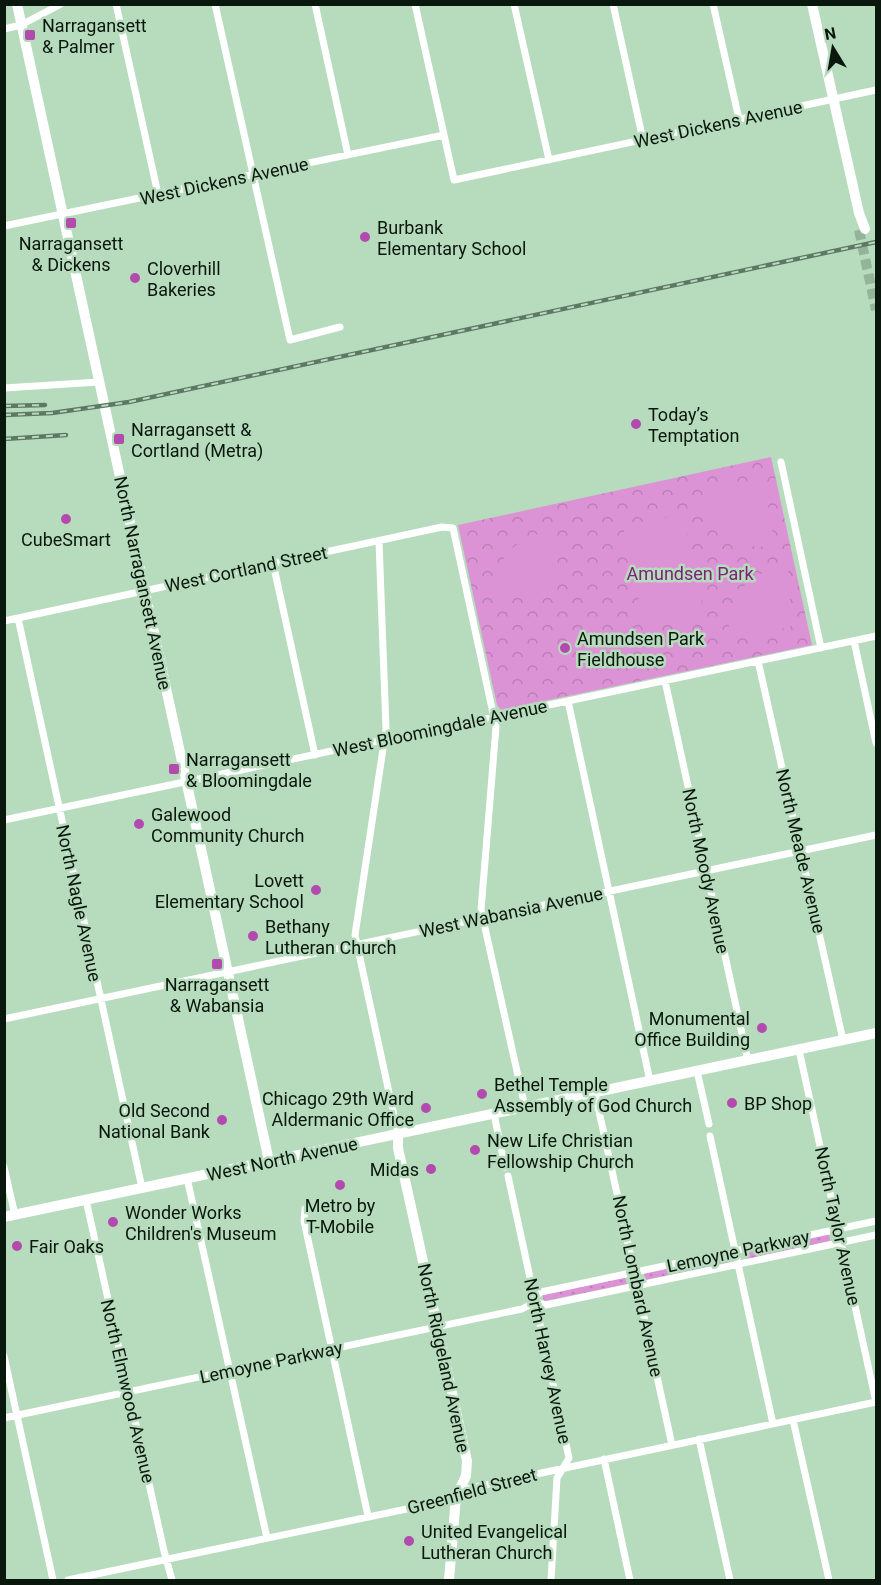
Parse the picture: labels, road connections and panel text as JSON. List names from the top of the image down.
{
  "streets": {
    "street": [
      "West Dickens Avenue",
      "West Cortland Street",
      "North Narragansett Avenue",
      "West Bloomingdale Avenue",
      "North Meade Avenue",
      "North Moody Avenue",
      "North Nagle Avenue",
      "West Wabansia Avenue",
      "West North Avenue",
      "North Taylor Avenue",
      "Lemoyne Parkway",
      "North Lombard Avenue",
      "North Ridgeland Avenue",
      "North Harvey Avenue",
      "North Elmwood Avenue",
      "Greenfield Street"
    ]
  },
  "crossings": [
    ["West Dickens Avenue", "North Narragansett Avenue"],
    ["West Cortland Street", "North Narragansett Avenue"],
    ["West Cortland Street", "West Bloomingdale Avenue"],
    ["West Cortland Street", "North Nagle Avenue"],
    ["North Narragansett Avenue", "West Bloomingdale Avenue"],
    ["North Narragansett Avenue", "West Wabansia Avenue"],
    ["North Narragansett Avenue", "West North Avenue"],
    ["West Bloomingdale Avenue", "North Meade Avenue"],
    ["West Bloomingdale Avenue", "North Moody Avenue"],
    ["West Bloomingdale Avenue", "North Nagle Avenue"],
    ["North Meade Avenue", "West Wabansia Avenue"],
    ["North Meade Avenue", "West North Avenue"],
    ["North Moody Avenue", "West Wabansia Avenue"],
    ["North Moody Avenue", "West North Avenue"],
    ["North Nagle Avenue", "West Wabansia Avenue"],
    ["North Nagle Avenue", "West North Avenue"],
    ["West North Avenue", "North Taylor Avenue"],
    ["West North Avenue", "North Lombard Avenue"],
    ["West North Avenue", "North Ridgeland Avenue"],
    ["West North Avenue", "North Elmwood Avenue"],
    ["North Taylor Avenue", "Lemoyne Parkway"],
    ["North Taylor Avenue", "Greenfield Street"],
    ["Lemoyne Parkway", "North Lombard Avenue"],
    ["Lemoyne Parkway", "North Ridgeland Avenue"],
    ["Lemoyne Parkway", "North Harvey Avenue"],
    ["Lemoyne Parkway", "North Elmwood Avenue"],
    ["North Lombard Avenue", "Greenfield Street"],
    ["North Ridgeland Avenue", "Greenfield Street"],
    ["North Harvey Avenue", "Greenfield Street"],
    ["North Elmwood Avenue", "Greenfield Street"]
  ],
  "parks": ["Amundsen Park"],
  "places": {
    "transit": [
      "Narragansett & Palmer",
      "Narragansett & Dickens",
      "Narragansett & Cortland (Metra)",
      "Narragansett & Bloomingdale",
      "Narragansett & Wabansia"
    ],
    "other": [
      "Burbank Elementary School",
      "Cloverhill Bakeries",
      "Today’s Temptation",
      "CubeSmart",
      "Amundsen Park Fieldhouse",
      "Galewood Community Church",
      "Lovett Elementary School",
      "Bethany Lutheran Church",
      "Monumental Office Building",
      "Bethel Temple Assembly of God Church",
      "BP Shop",
      "Chicago 29th Ward Aldermanic Office",
      "Old Second National Bank",
      "New Life Christian Fellowship Church",
      "Midas",
      "Metro by T-Mobile",
      "Wonder Works Children's Museum",
      "Fair Oaks",
      "United Evangelical Lutheran Church"
    ]
  },
  "north": "top"
}
